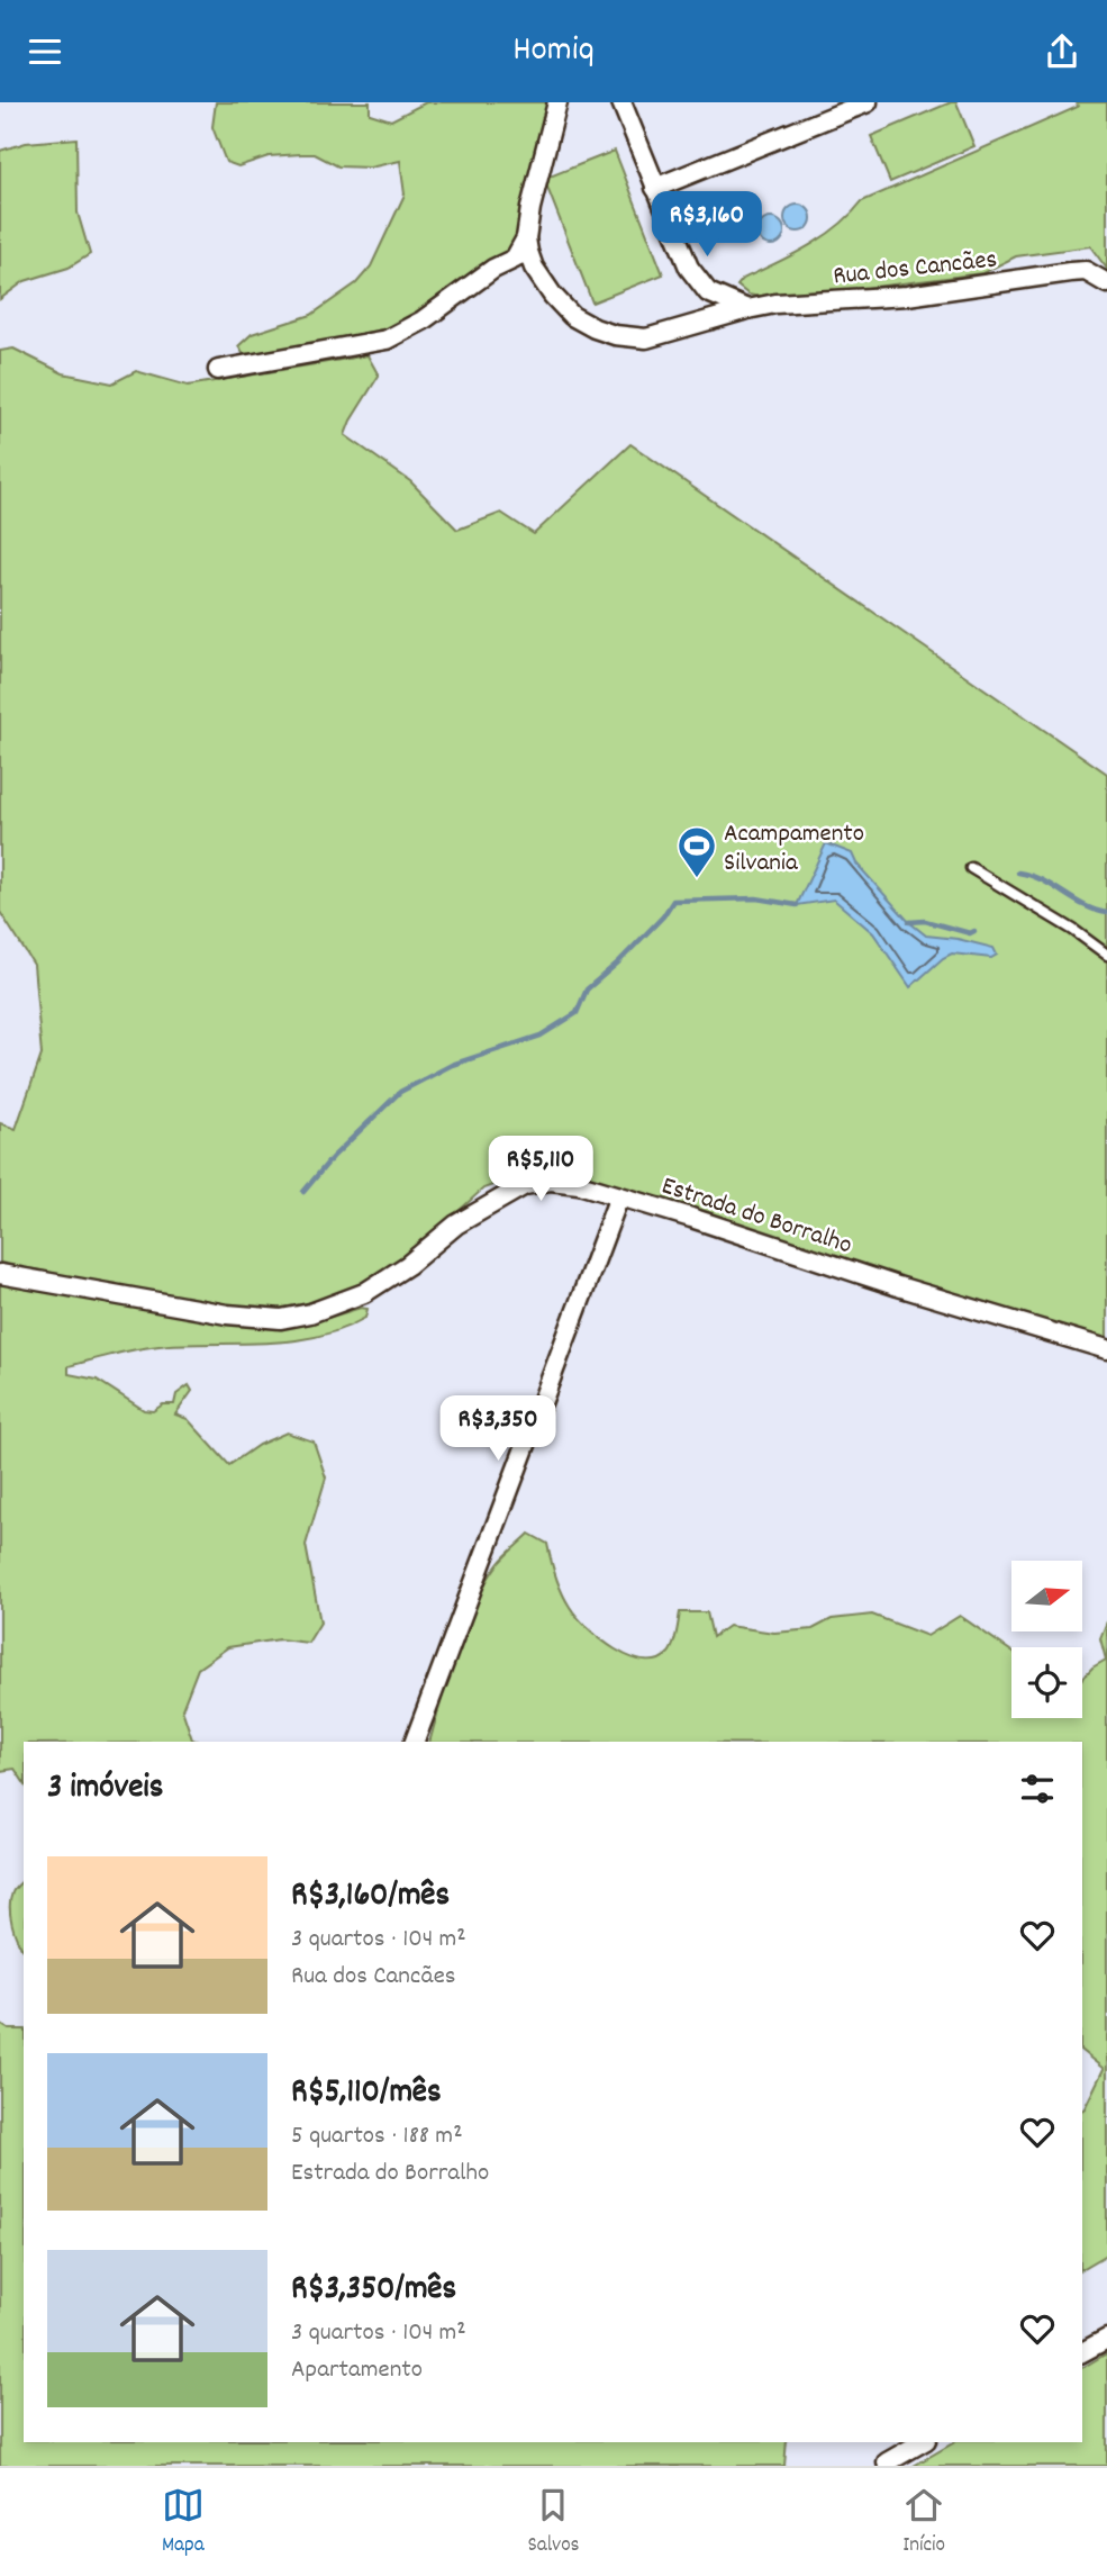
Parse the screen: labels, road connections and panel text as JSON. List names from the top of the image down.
{
  "streets": {
    "street": ["Rua dos Cancães", "Estrada do Borralho"]
  },
  "places": {
    "sports": ["Acampamento Silvania"]
  },
  "north": "right",
  "page": {
    "header": "Homiq",
    "price": ["R$3,160", "R$5,110", "R$3,350"],
    "heading": "3 imóveis",
    "list": [
      {
        "name": "R$3,160/mês",
        "note": "3 quartos · 104 m² · Rua dos Cancães"
      },
      {
        "name": "R$5,110/mês",
        "note": "5 quartos · 188 m² · Estrada do Borralho"
      },
      {
        "name": "R$3,350/mês",
        "note": "3 quartos · 104 m² · Apartamento"
      }
    ],
    "tabs": ["Mapa", "Salvos", "Início"]
  }
}
